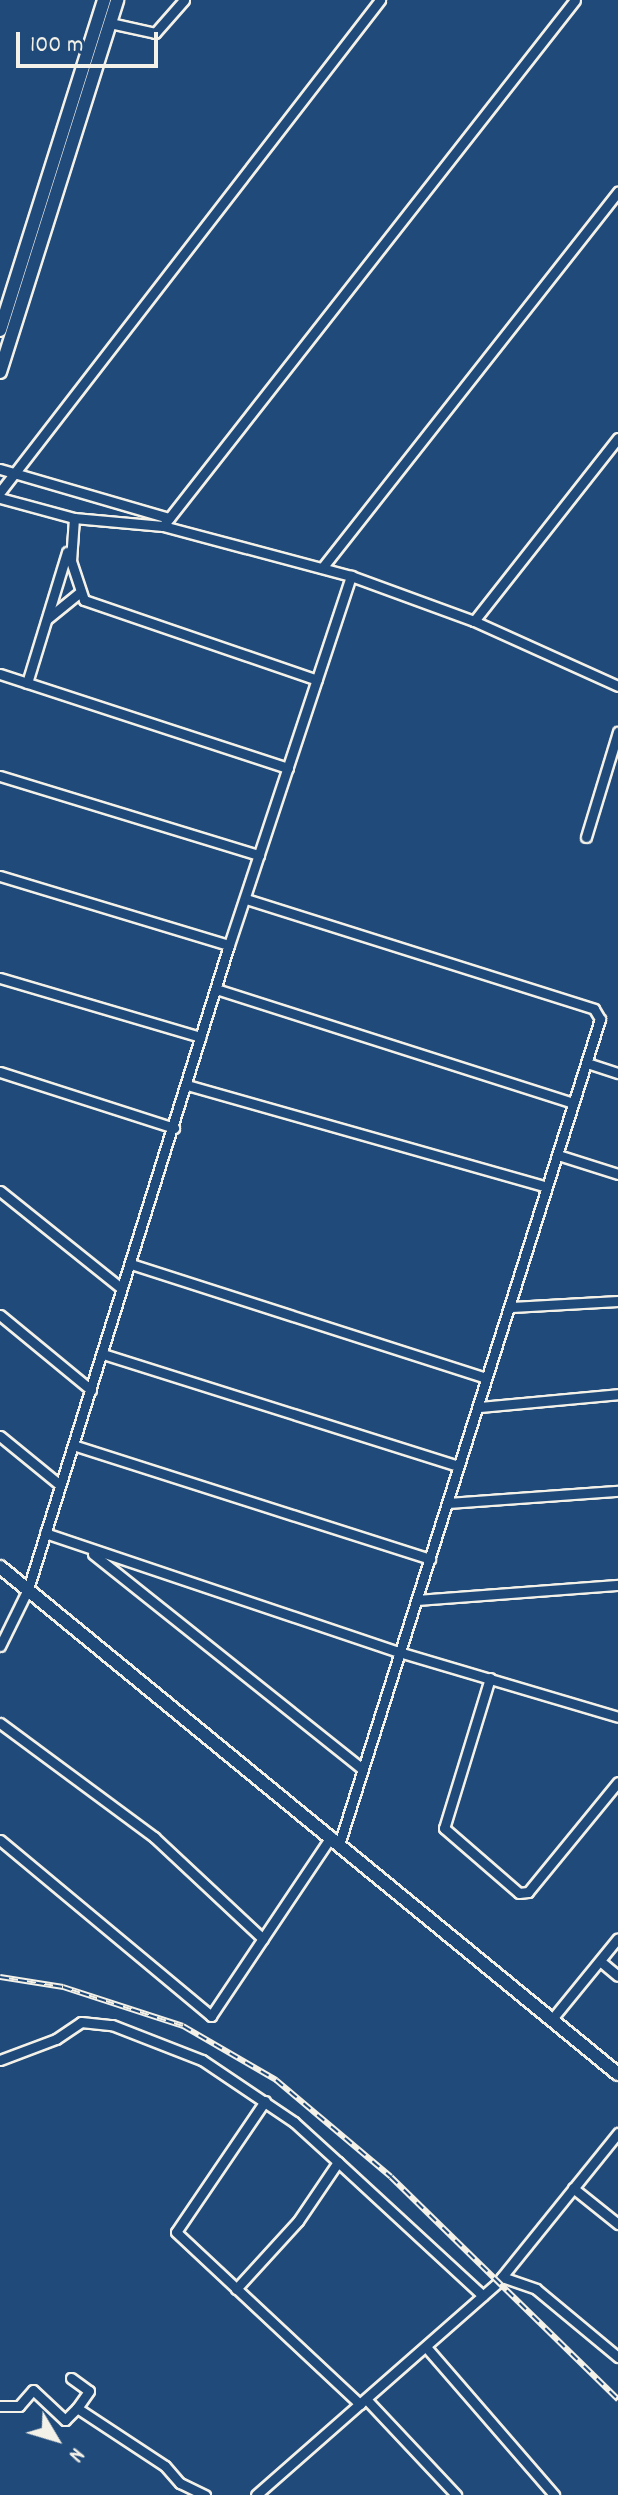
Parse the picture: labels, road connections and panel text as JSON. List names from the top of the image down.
{
  "scale_bar": "100 m",
  "north": "bottom right"
}
